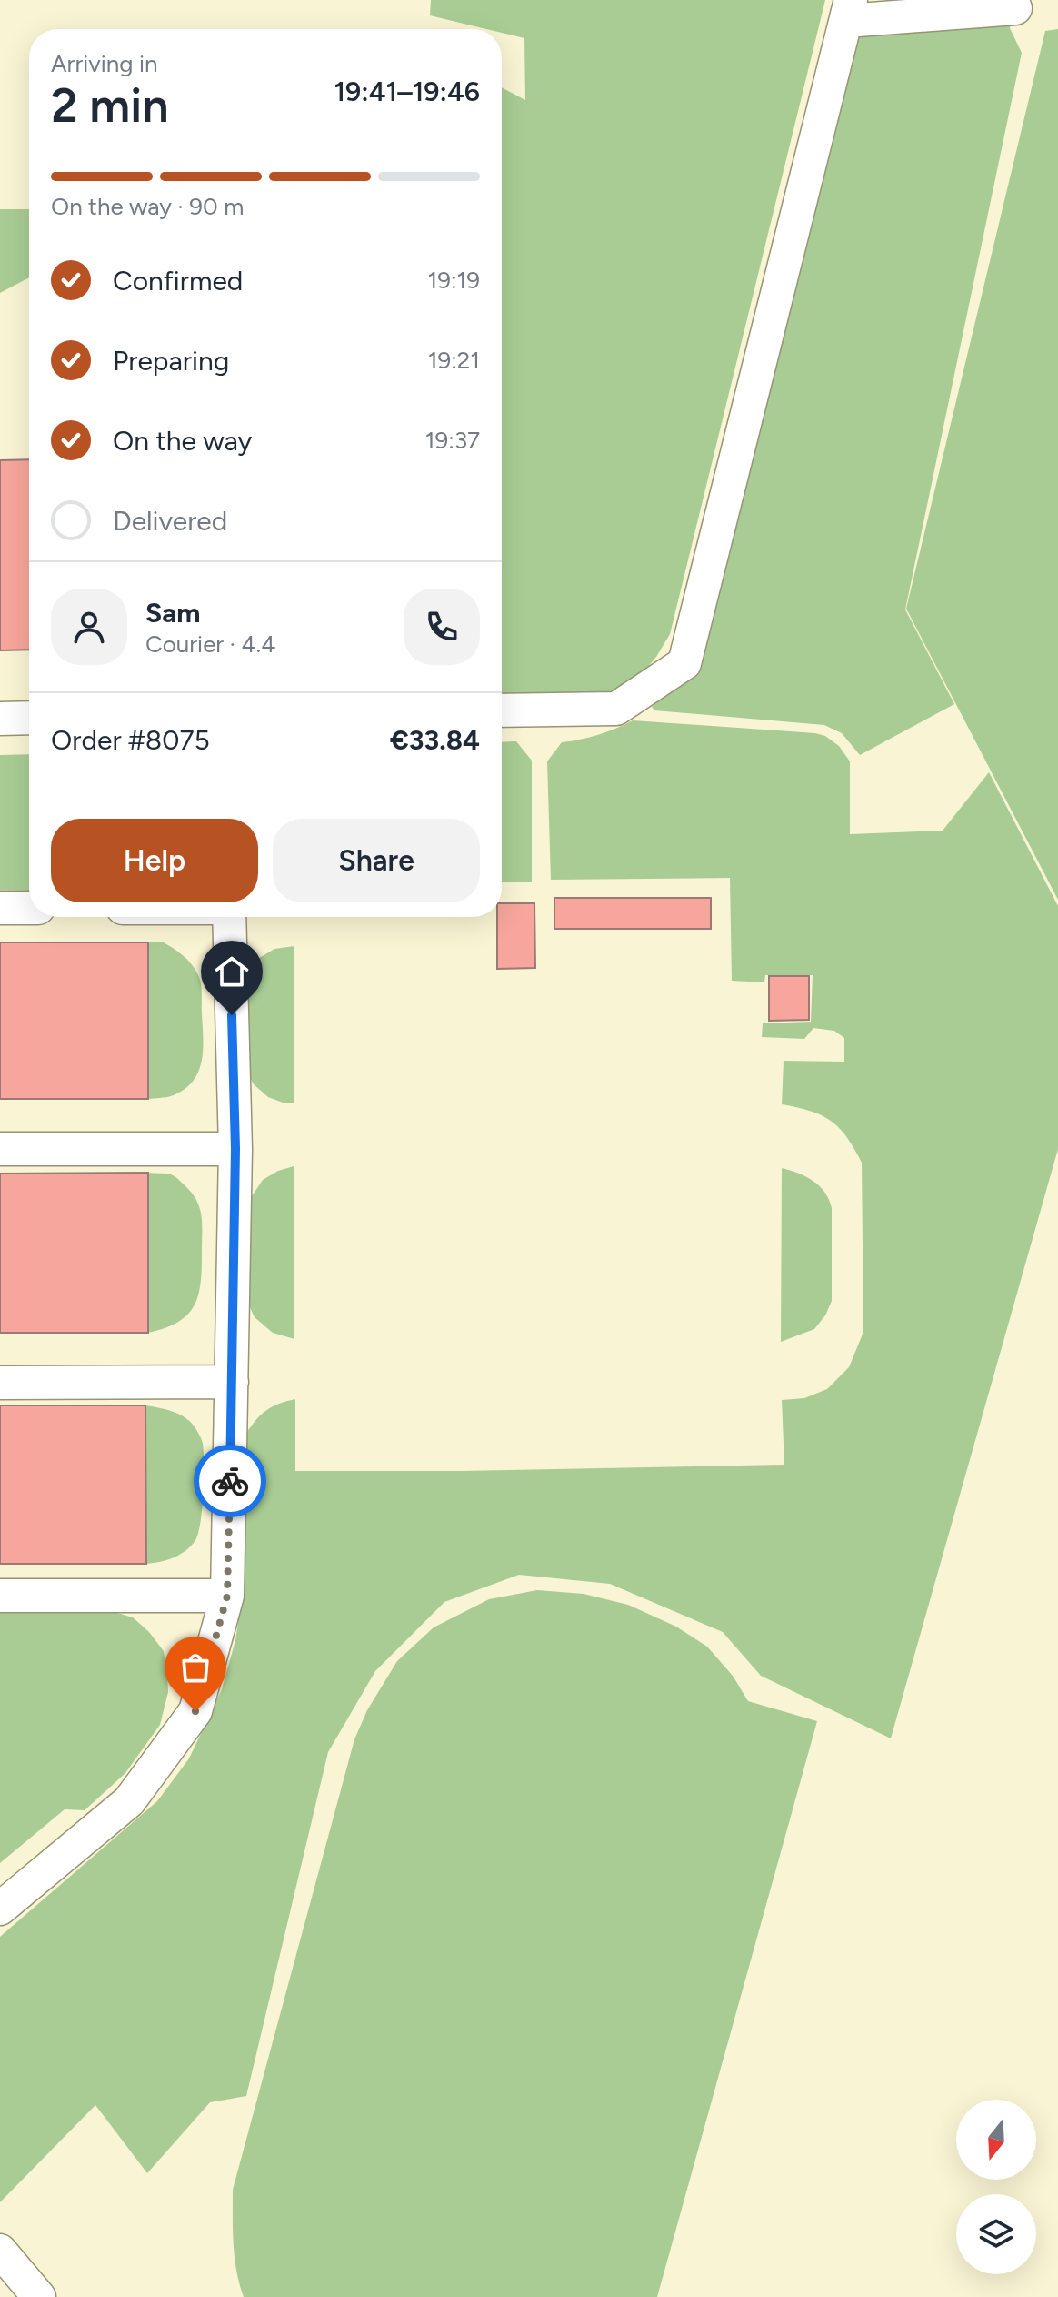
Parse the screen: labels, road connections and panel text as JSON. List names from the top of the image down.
{
  "north": "bottom",
  "page": {
    "heading": ["2 min", "Arriving in", "19:41–19:46"],
    "panel": [
      "Sam",
      "Courier · 4.4",
      "Order #8075",
      "€33.84"
    ],
    "bar": "On the way · 90 m",
    "list": [
      ["Confirmed", "19:19"],
      ["Preparing", "19:21"],
      ["On the way", "19:37"],
      "Delivered"
    ],
    "buttons": ["Help", "Share"]
  }
}
